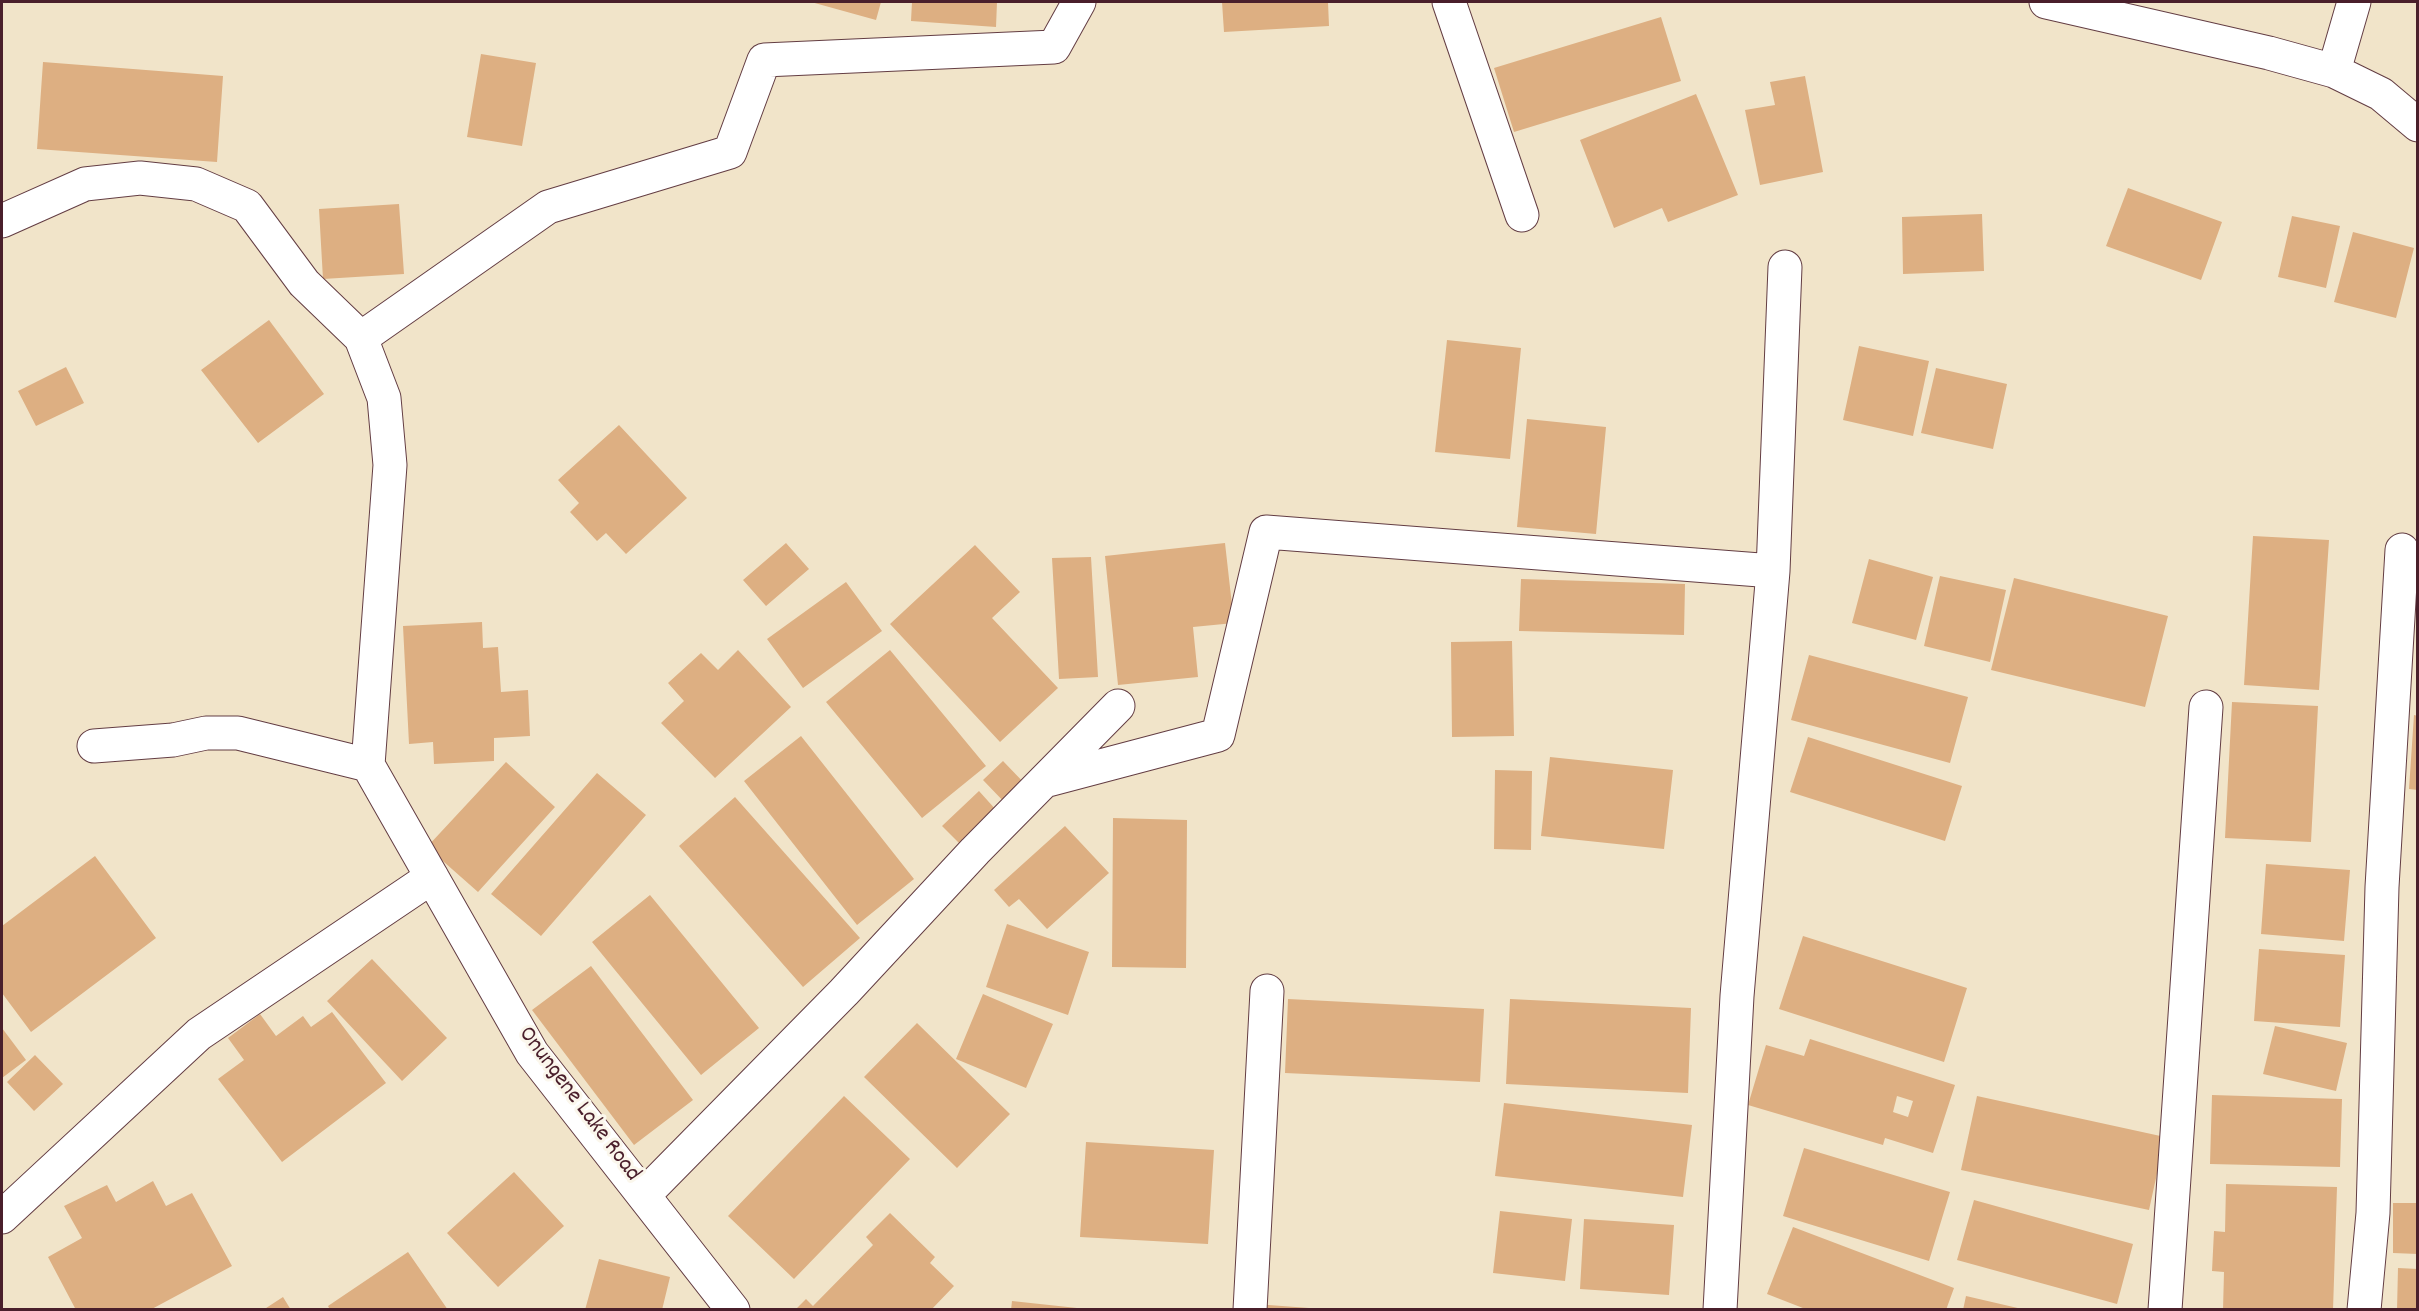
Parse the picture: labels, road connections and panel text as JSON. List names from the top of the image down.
{
  "streets": {
    "street": ["Onungene Lake Road"]
  }
}
